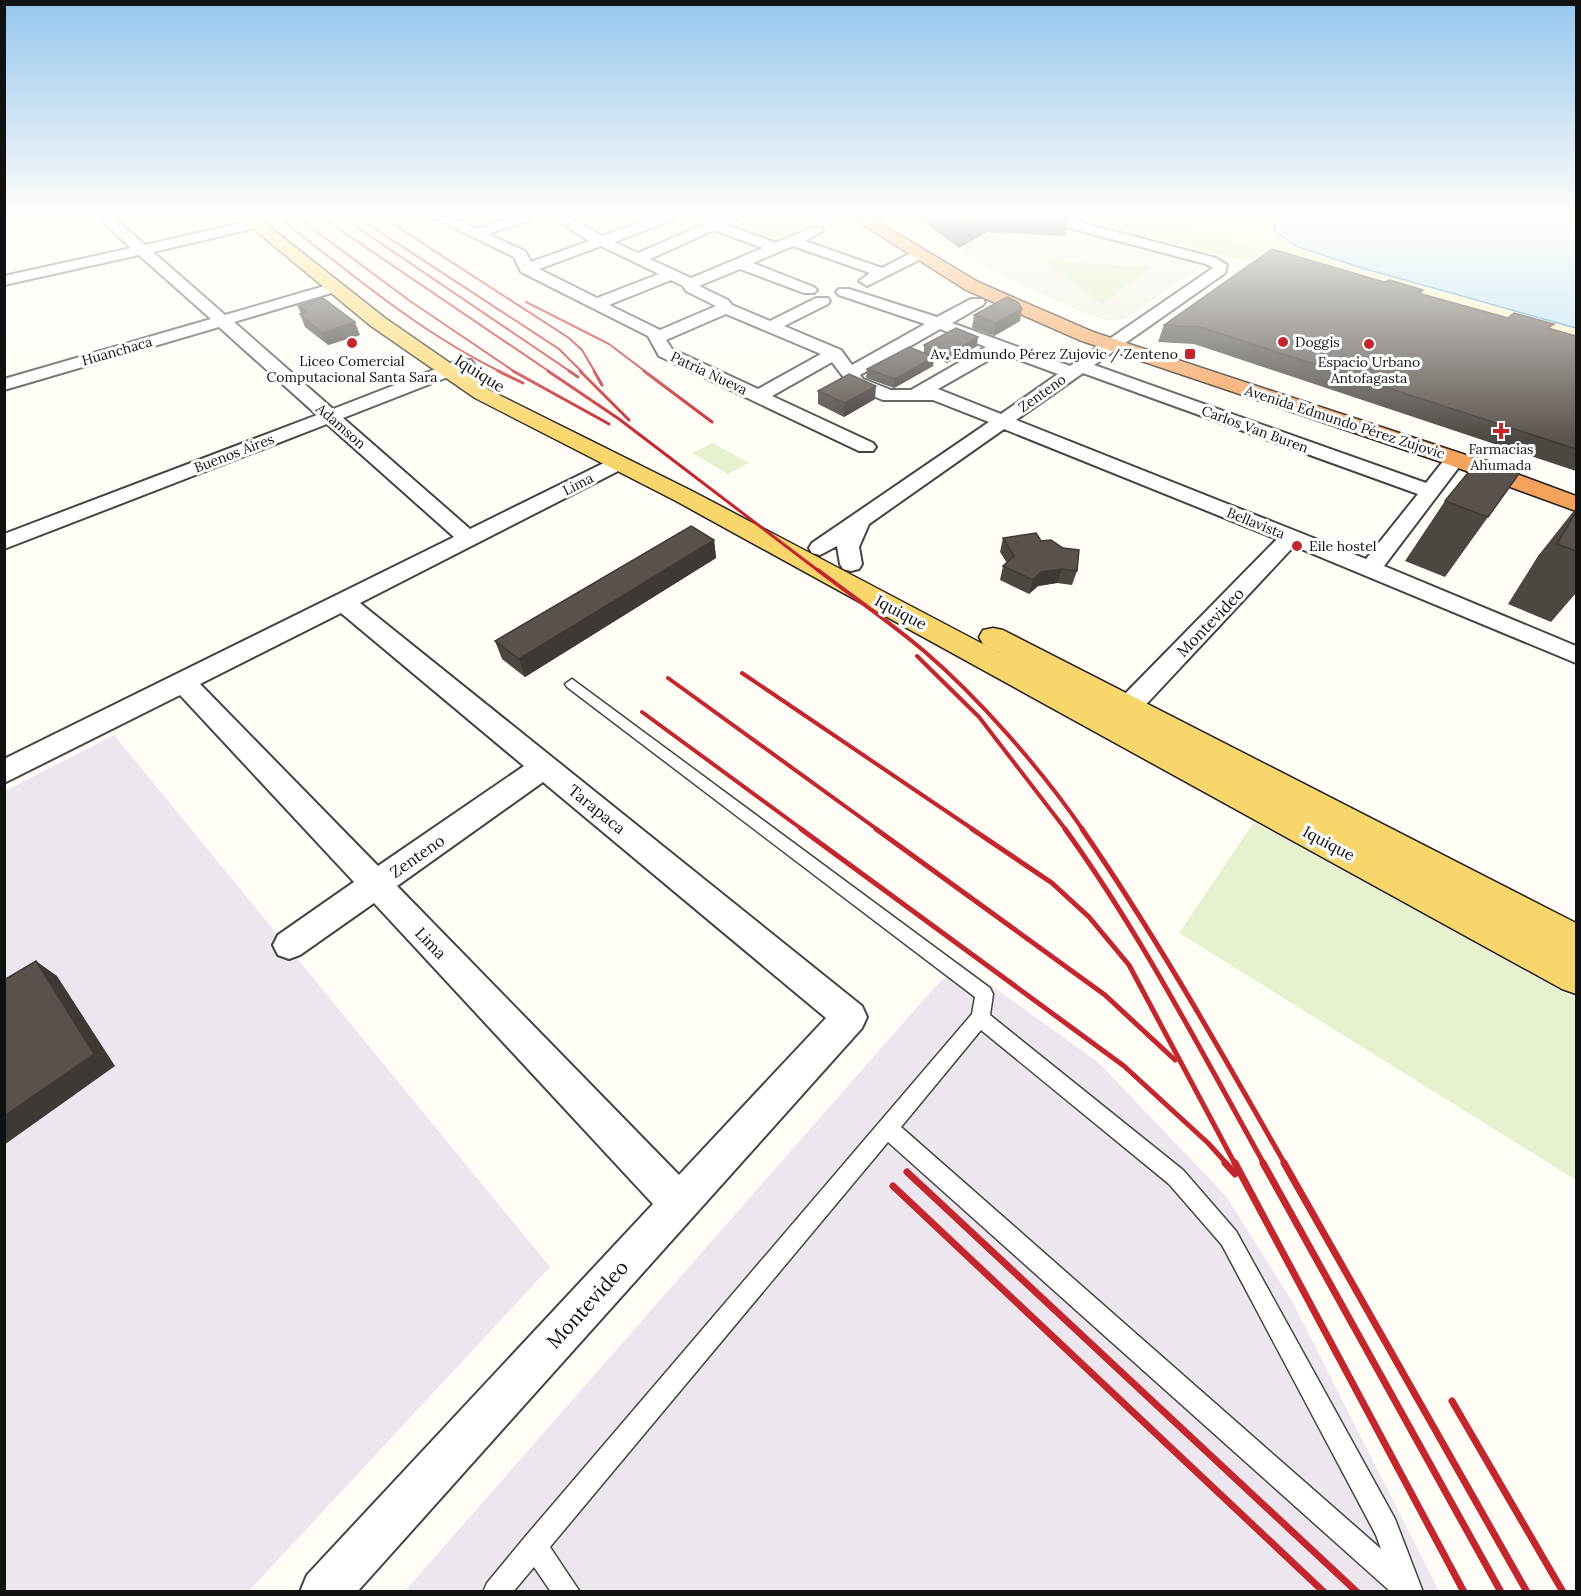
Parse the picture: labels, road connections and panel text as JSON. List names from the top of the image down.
{
  "streets": {
    "highway": ["Avenida Edmundo Pérez Zujovic"],
    "main road": ["Iquique"],
    "street": [
      "Huanchaca",
      "Patria Nueva",
      "Zenteno",
      "Adamson",
      "Carlos Van Buren",
      "Buenos Aires",
      "Lima",
      "Bellavista",
      "Montevideo",
      "Tarapaca"
    ]
  },
  "crossings": [
    ["Huanchaca", "Adamson"],
    ["Iquique", "Zenteno"],
    ["Iquique", "Buenos Aires"],
    ["Iquique", "Lima"],
    ["Iquique", "Montevideo"],
    ["Zenteno", "Avenida Edmundo Pérez Zujovic"],
    ["Zenteno", "Carlos Van Buren"],
    ["Zenteno", "Lima"],
    ["Zenteno", "Bellavista"],
    ["Zenteno", "Tarapaca"],
    ["Adamson", "Buenos Aires"],
    ["Adamson", "Lima"],
    ["Lima", "Montevideo"],
    ["Lima", "Tarapaca"],
    ["Bellavista", "Montevideo"],
    ["Montevideo", "Tarapaca"]
  ],
  "places": {
    "other": [
      "Doggis",
      "Liceo Comercial Computacional Santa Sara",
      "Espacio Urbano Antofagasta",
      "Eile hostel"
    ],
    "transit": ["Av. Edmundo Pérez Zujovic / Zenteno"],
    "health": ["Farmacias Ahumada"]
  }
}
